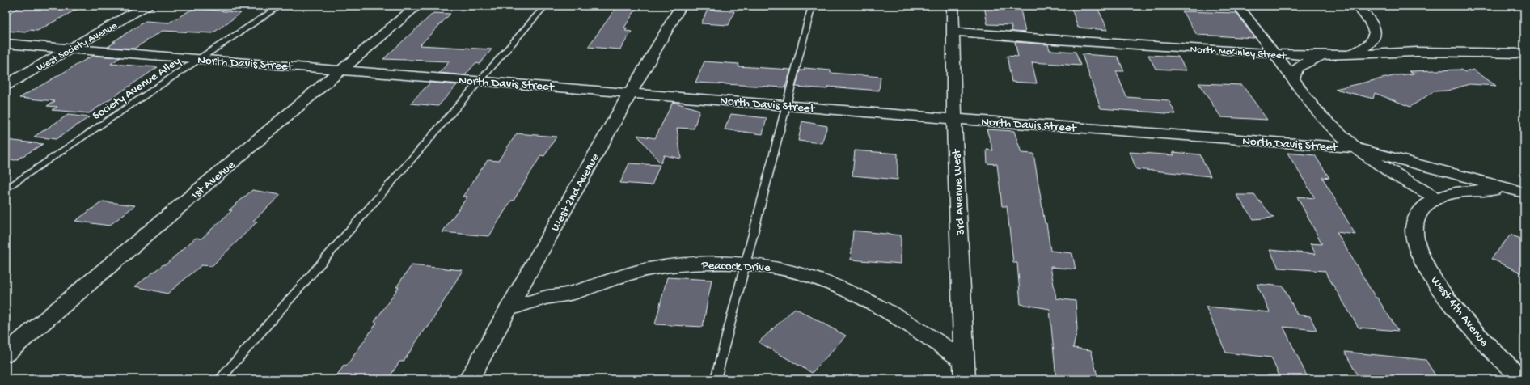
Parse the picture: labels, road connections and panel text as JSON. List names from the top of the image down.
{
  "streets": {
    "street": [
      "West Society Avenue",
      "North McKinley Street",
      "North Davis Street",
      "1st Avenue",
      "West 2nd Avenue",
      "3rd Avenue West",
      "Peacock Drive",
      "West 4th Avenue"
    ],
    "lane": ["Society Avenue Alley"]
  },
  "crossings": [
    ["West Society Avenue", "North Davis Street"],
    ["North McKinley Street", "3rd Avenue West"],
    ["North Davis Street", "Society Avenue Alley"],
    ["North Davis Street", "1st Avenue"],
    ["North Davis Street", "West 2nd Avenue"],
    ["North Davis Street", "3rd Avenue West"],
    ["North Davis Street", "West 4th Avenue"],
    ["West 2nd Avenue", "Peacock Drive"],
    ["3rd Avenue West", "Peacock Drive"]
  ]
}
